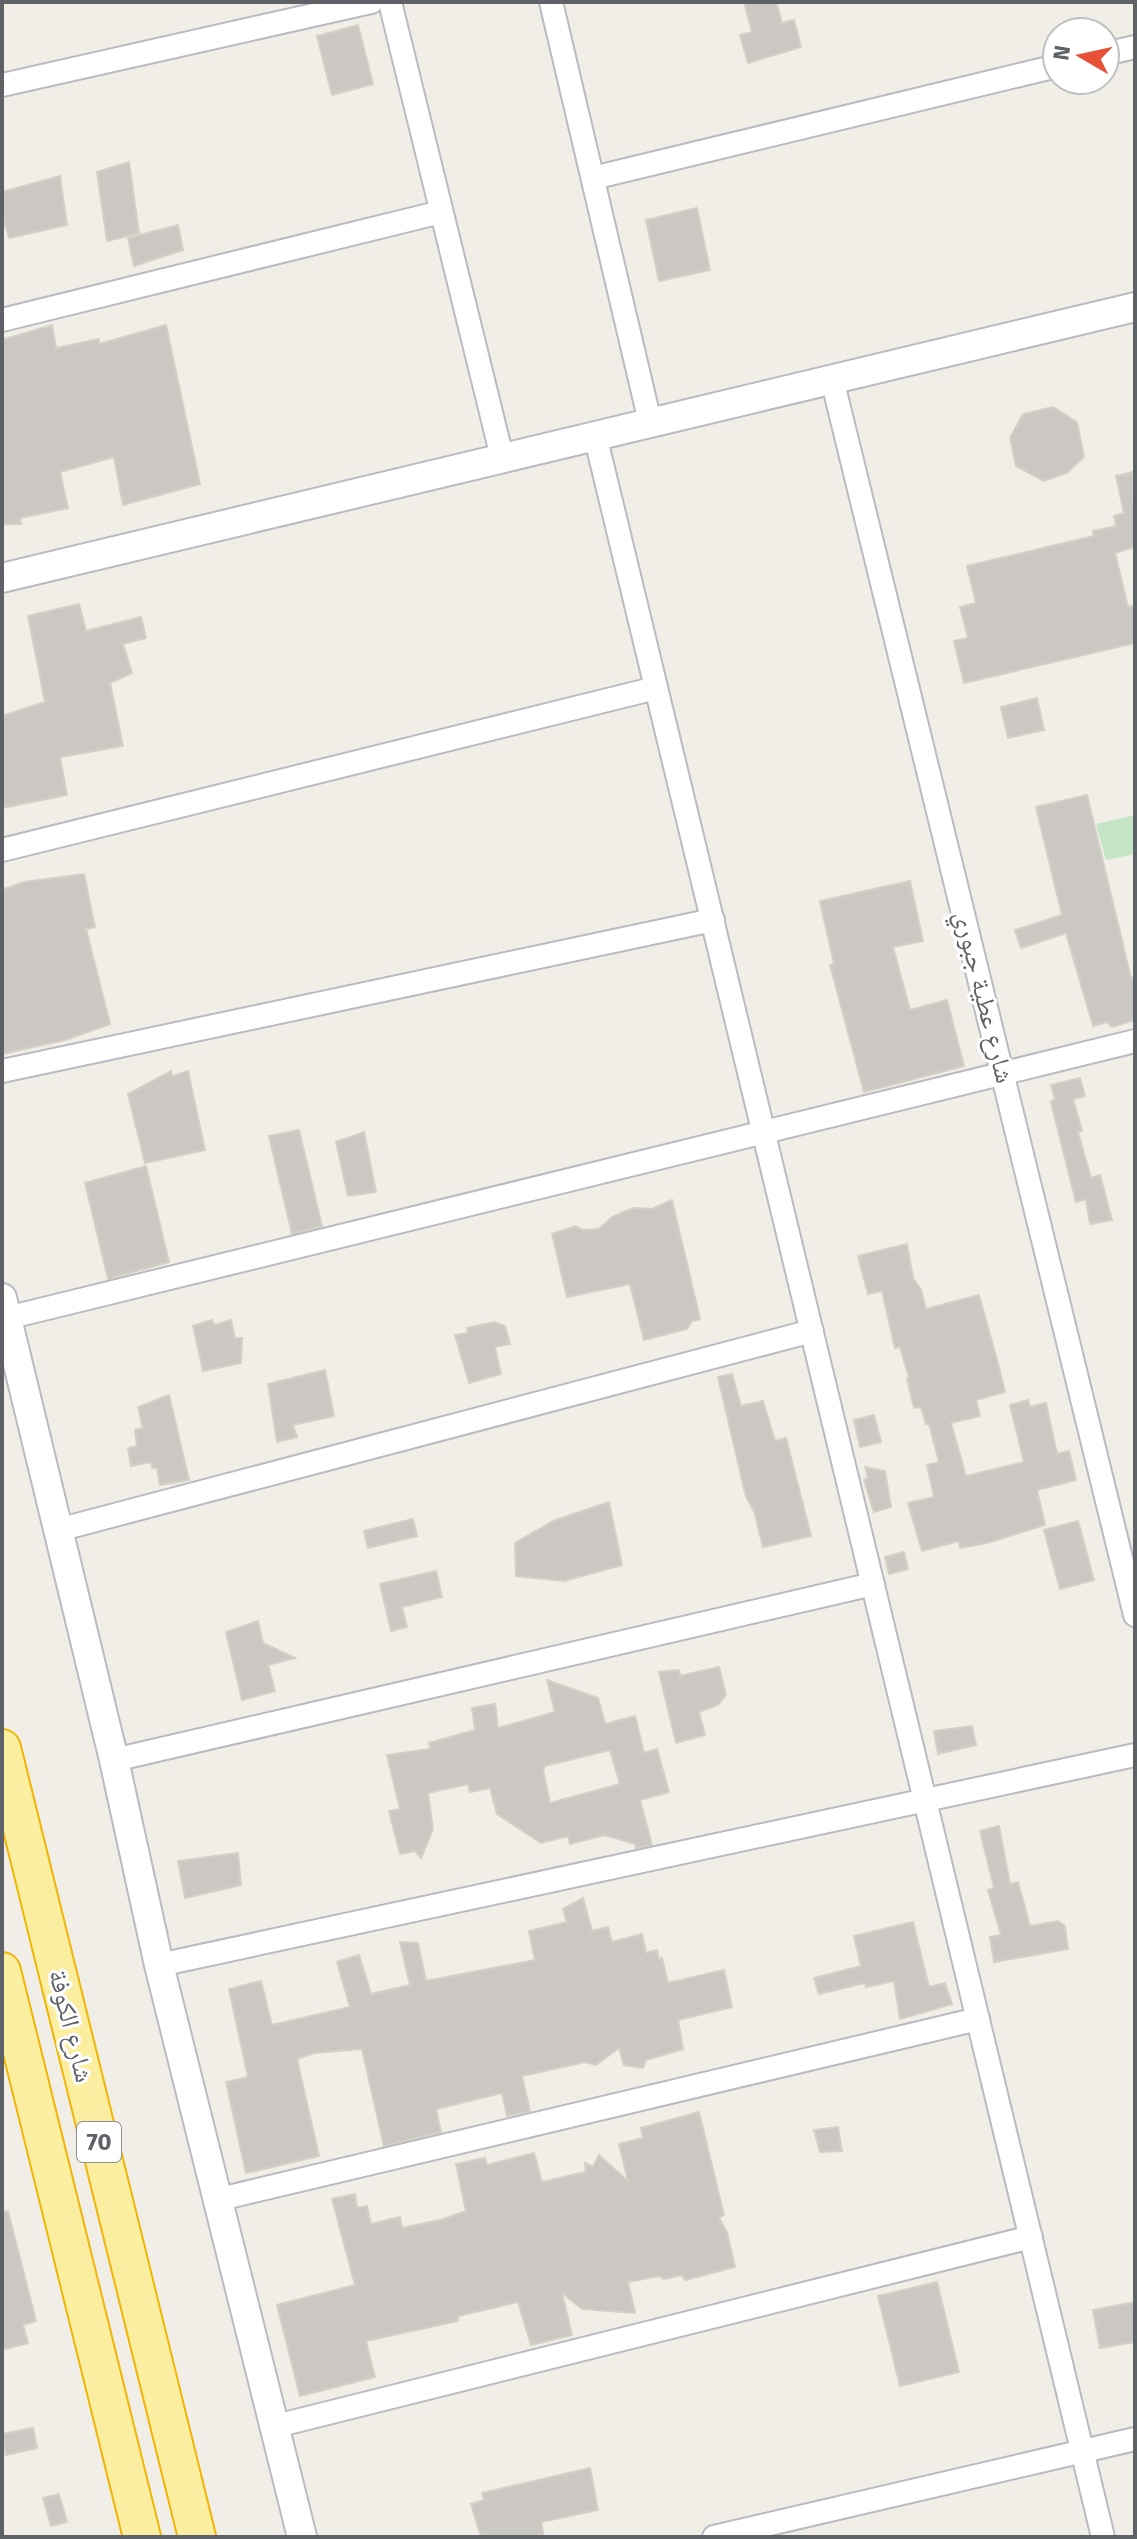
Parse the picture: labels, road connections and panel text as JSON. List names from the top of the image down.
{
  "streets": {
    "highway": ["شارع الكوفة", "70"],
    "street": ["شارع عطية جبوري"]
  },
  "north": "left"
}
